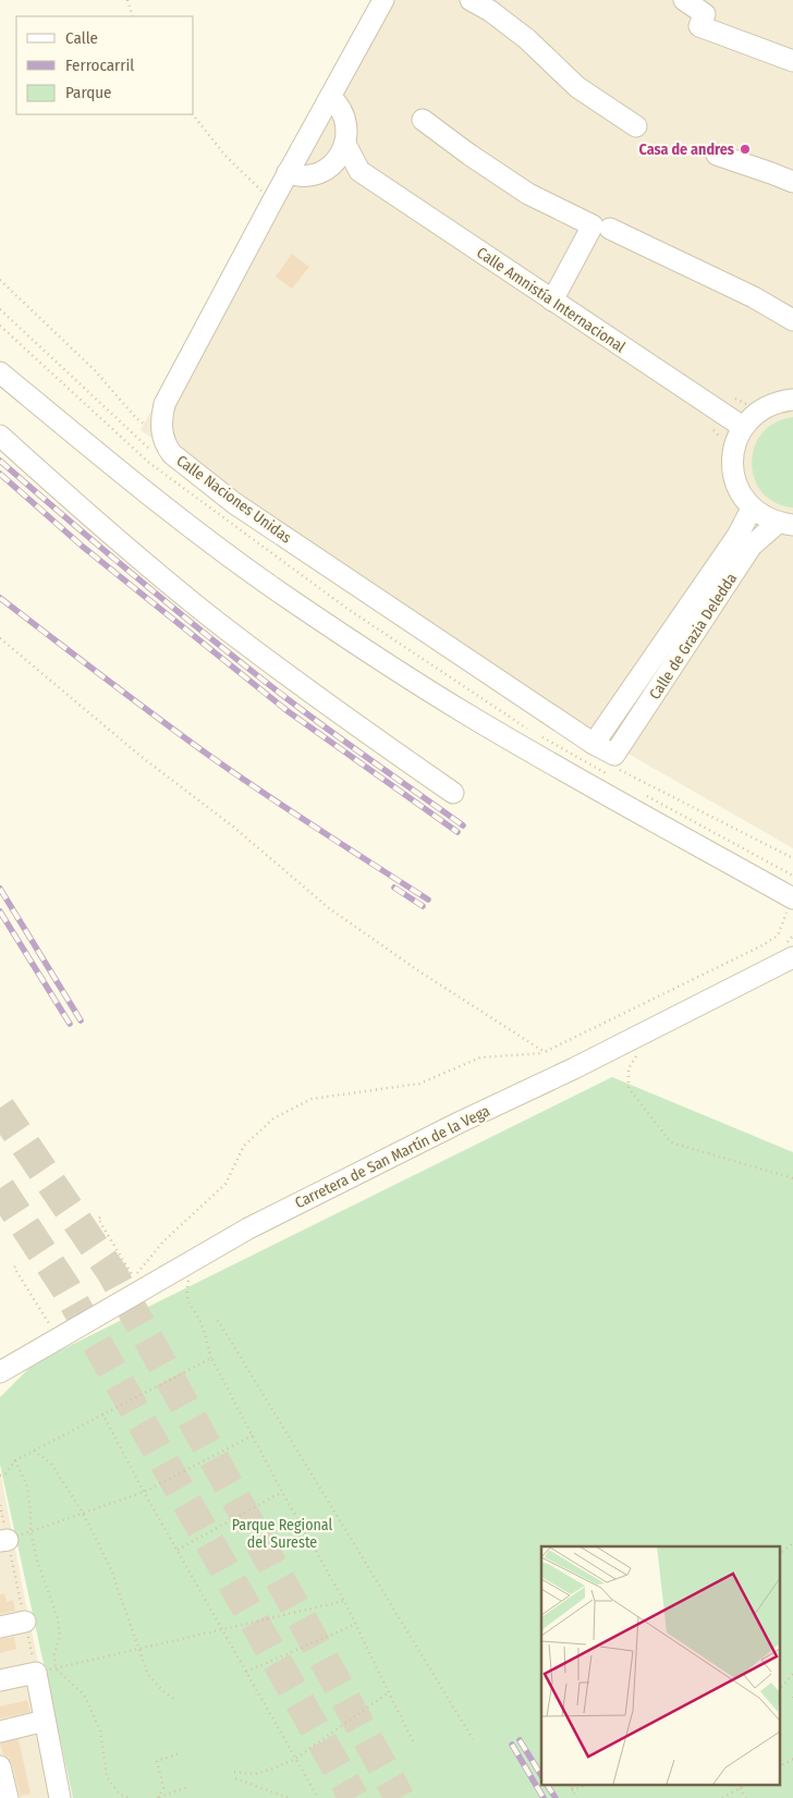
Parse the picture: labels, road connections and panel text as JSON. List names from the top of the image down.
{
  "streets": {
    "street": [
      "Calle Amnistía Internacional",
      "Calle Naciones Unidas",
      "Calle de Grazia Deledda",
      "Carretera de San Martín de la Vega"
    ]
  },
  "crossings": [
    ["Calle Naciones Unidas", "Calle de Grazia Deledda"]
  ],
  "parks": ["Parque Regional del Sureste"],
  "places": ["Casa de andres"],
  "legend": ["Calle", "Ferrocarril", "Parque"]
}
